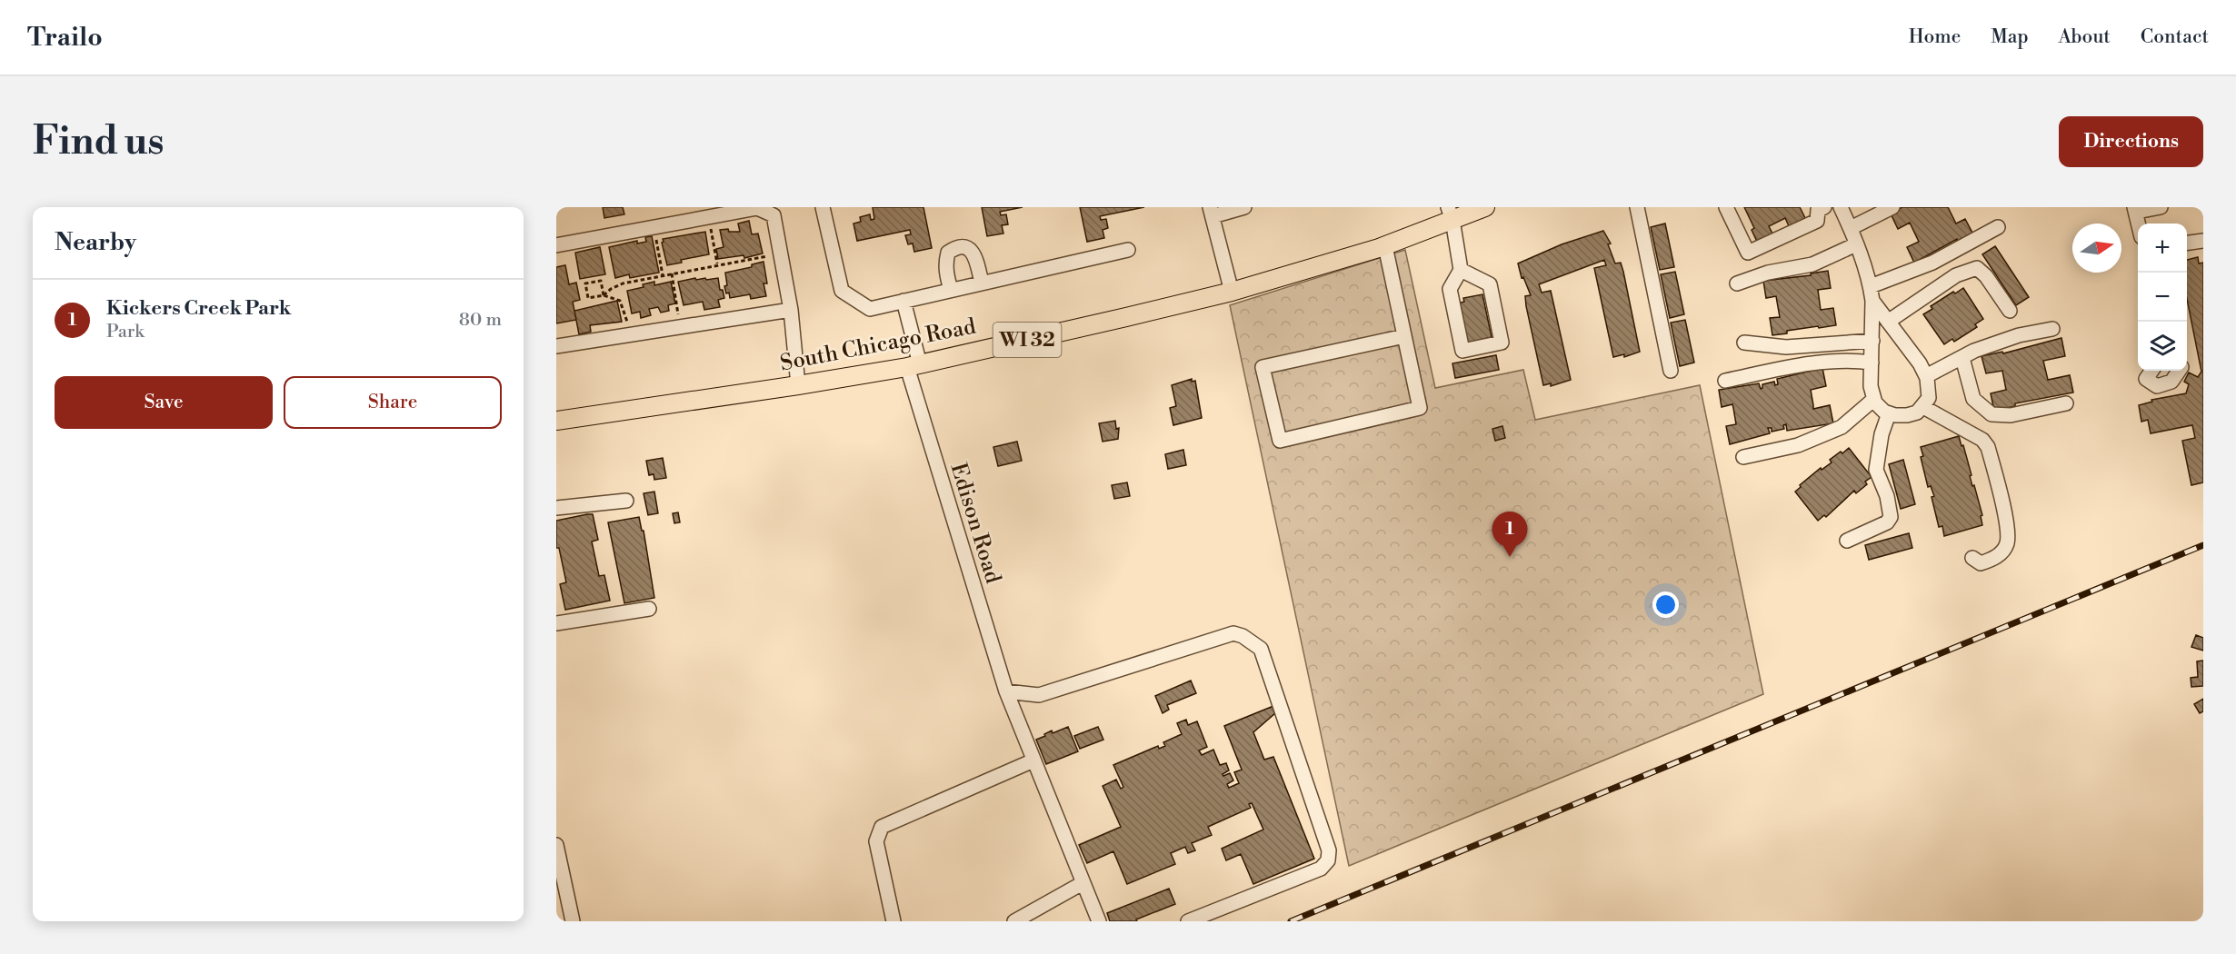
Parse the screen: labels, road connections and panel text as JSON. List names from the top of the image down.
{
  "streets": {
    "main road": ["WI 32", "South Chicago Road"],
    "street": ["Edison Road"]
  },
  "crossings": [
    ["South Chicago Road", "Edison Road"]
  ],
  "north": "right",
  "page": {
    "header": "Trailo",
    "nav": [
      "Home",
      "Map",
      "About",
      "Contact"
    ],
    "buttons": [
      "Directions",
      ["Save", "Share"]
    ],
    "title": "Find us",
    "heading": "Nearby",
    "map_buttons": ["+", "−"],
    "list": [
      {
        "mark": "1",
        "name": "Kickers Creek Park",
        "note": "Park",
        "value": "80 m"
      }
    ],
    "pins": "1"
  }
}
